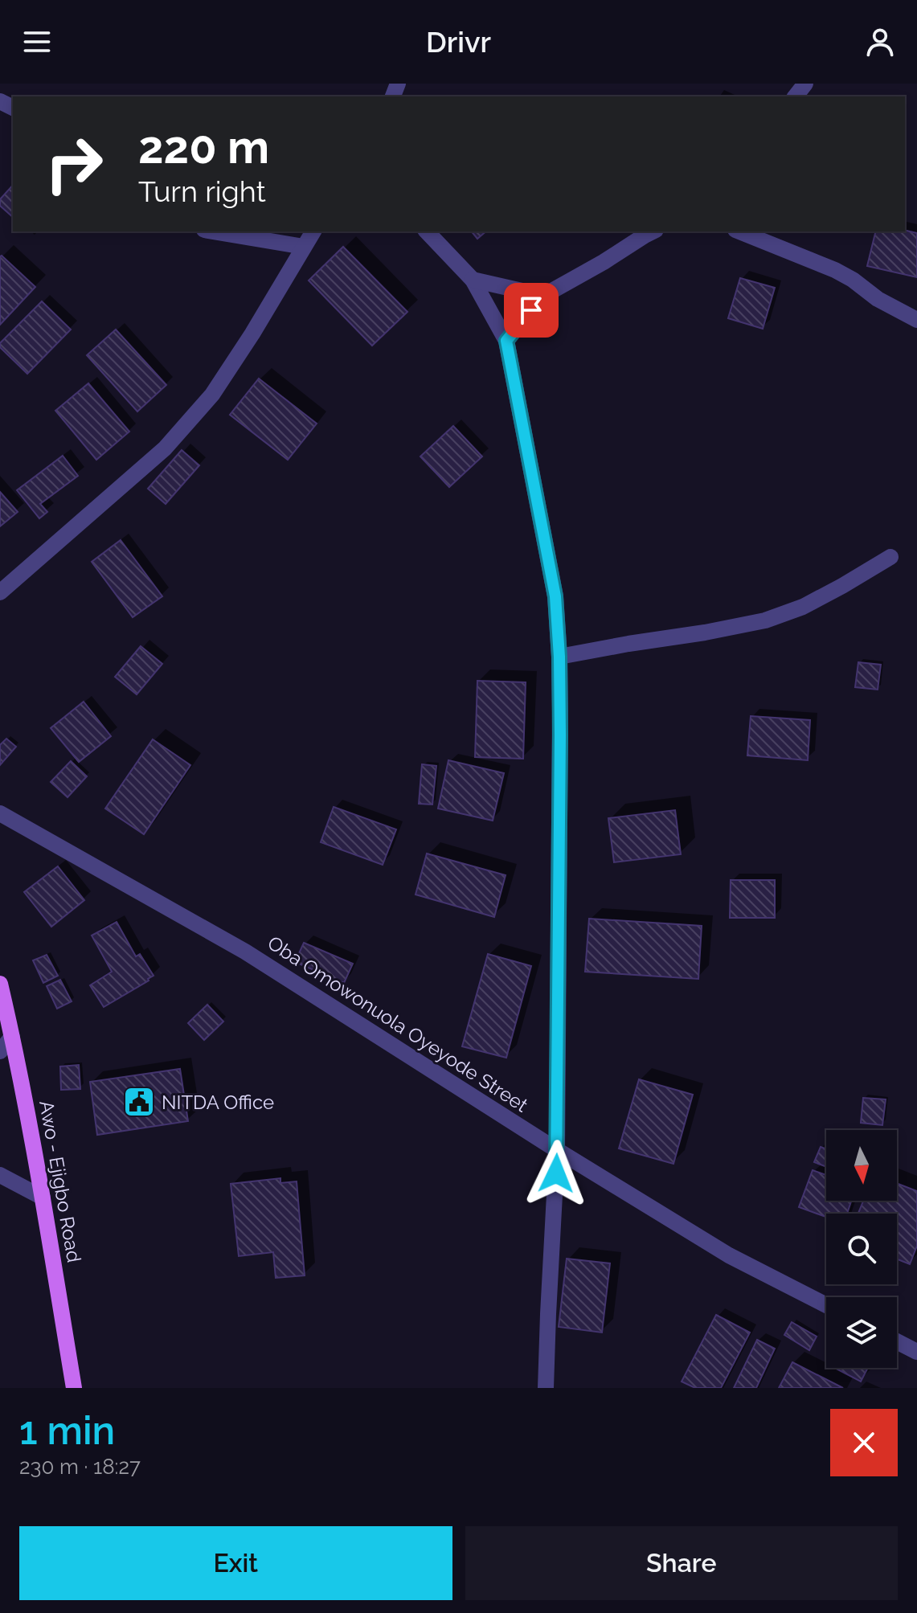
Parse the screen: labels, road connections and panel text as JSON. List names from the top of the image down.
{
  "streets": {
    "main road": ["Awo - Ejigbo Road"],
    "street": ["Oba Omowonuola Oyeyode Street"]
  },
  "places": {
    "public building": ["NITDA Office"]
  },
  "north": "bottom",
  "page": {
    "header": "Drivr",
    "turn": ["220 m", "Turn right"],
    "heading": ["1 min", "230 m · 18:27"],
    "buttons": ["Exit", "Share"]
  }
}
